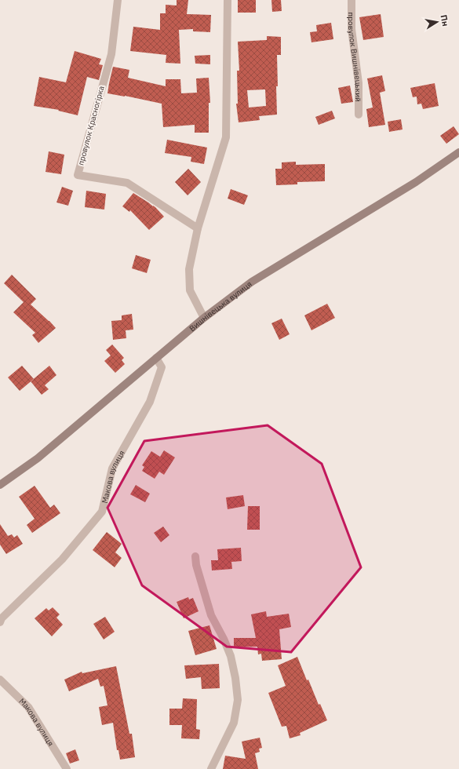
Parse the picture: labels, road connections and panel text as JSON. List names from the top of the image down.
{
  "streets": {
    "main road": ["Вишнівецька вулиця"],
    "street": ["провулок Вишнівецький", "провулок Красногірка", "Макова вулиця"]
  },
  "crossings": [
    ["Вишнівецька вулиця", "Макова вулиця"]
  ],
  "north": "right"
}
